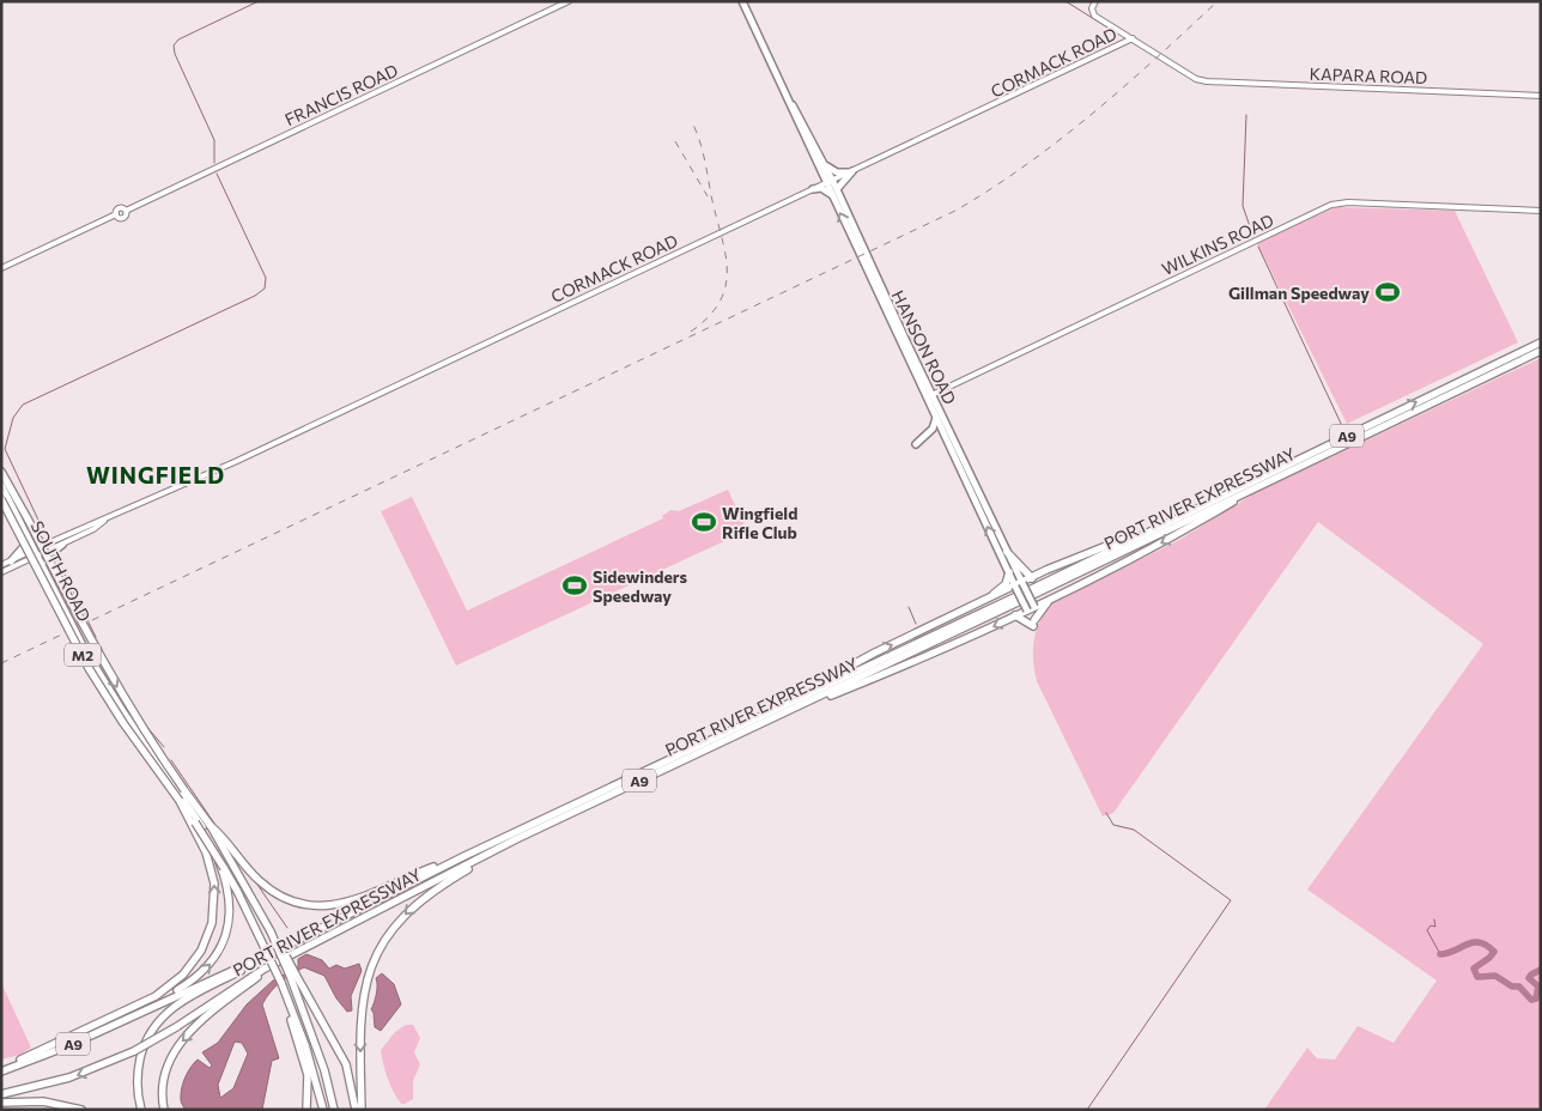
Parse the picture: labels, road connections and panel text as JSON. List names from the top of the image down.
{
  "streets": {
    "highway": ["A9", "PORT RIVER EXPRESSWAY", "M2"],
    "main road": ["HANSON ROAD", "SOUTH ROAD"],
    "street": [
      "CORMACK ROAD",
      "KAPARA ROAD",
      "FRANCIS ROAD",
      "WILKINS ROAD"
    ]
  },
  "crossings": [
    ["CORMACK ROAD", "KAPARA ROAD"],
    ["CORMACK ROAD", "HANSON ROAD"],
    ["CORMACK ROAD", "SOUTH ROAD"],
    ["WILKINS ROAD", "HANSON ROAD"],
    ["A9", "PORT RIVER EXPRESSWAY"],
    ["A9", "M2"]
  ],
  "districts": ["WINGFIELD"],
  "places": {
    "sports": ["Gillman Speedway", "Wingfield Rifle Club", "Sidewinders Speedway"]
  }
}
